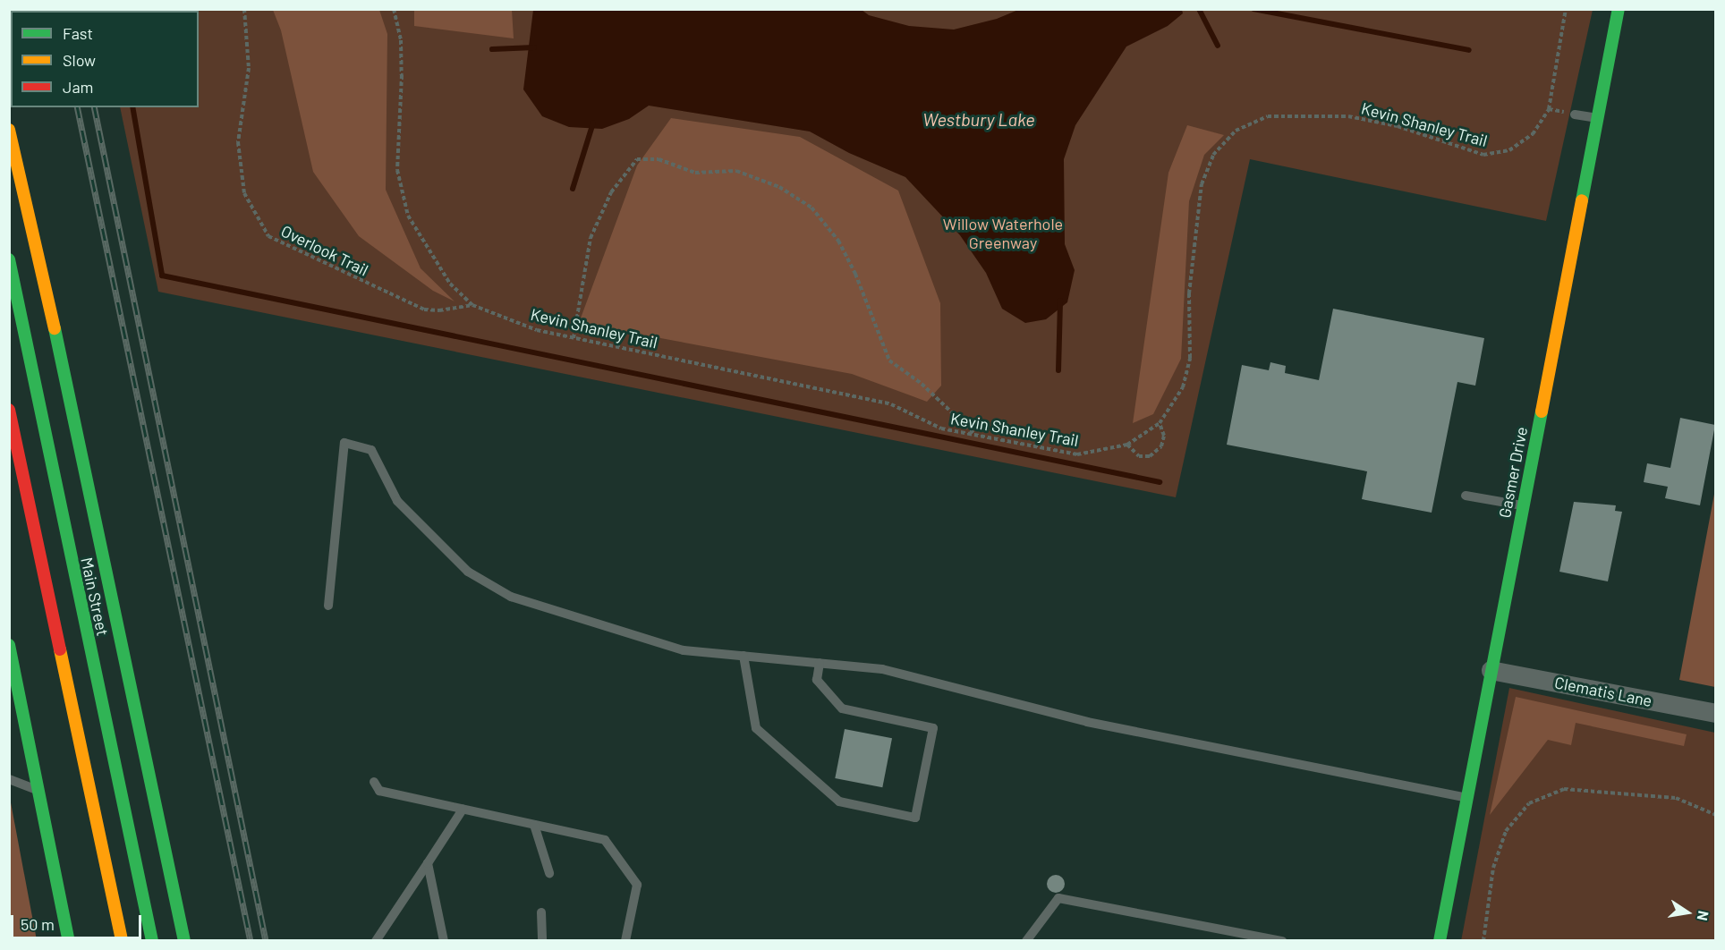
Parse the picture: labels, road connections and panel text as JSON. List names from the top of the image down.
{
  "streets": {
    "main road": ["Gasmer Drive", "Main Street"],
    "street": ["Clematis Lane"],
    "path": ["Kevin Shanley Trail", "Overlook Trail"]
  },
  "crossings": [
    ["Kevin Shanley Trail", "Overlook Trail"],
    ["Gasmer Drive", "Clematis Lane"]
  ],
  "water": ["Westbury Lake"],
  "parks": ["Willow Waterhole Greenway"],
  "legend": ["Fast", "Slow", "Jam"],
  "scale_bar": "50 m",
  "north": "right"
}
